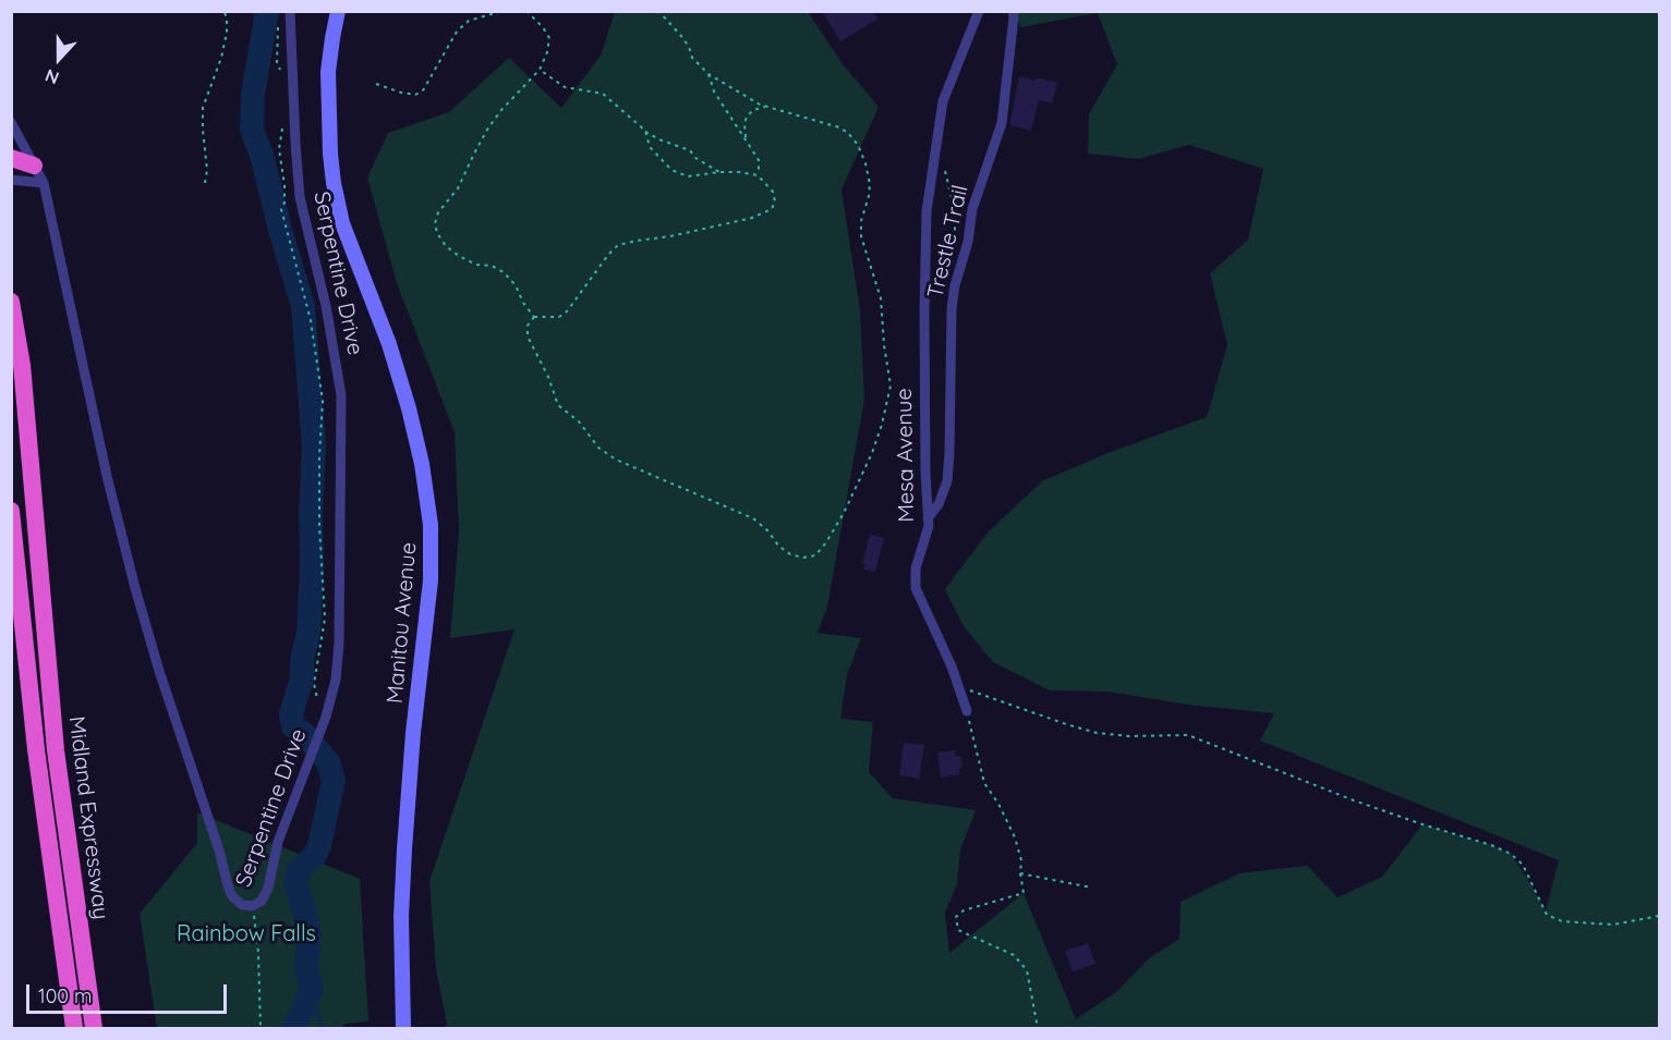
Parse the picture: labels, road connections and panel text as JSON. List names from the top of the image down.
{
  "streets": {
    "highway": ["Midland Expressway"],
    "main road": ["Manitou Avenue"],
    "street": ["Trestle Trail", "Serpentine Drive", "Mesa Avenue"]
  },
  "crossings": [
    ["Trestle Trail", "Mesa Avenue"]
  ],
  "parks": ["Rainbow Falls"],
  "scale_bar": "100 m",
  "north": "bottom"
}
